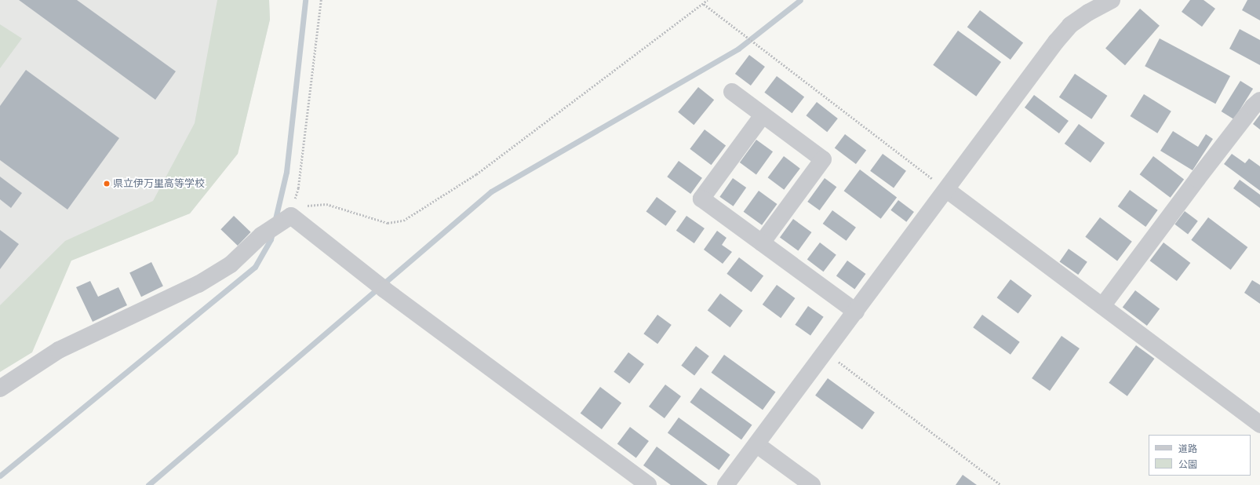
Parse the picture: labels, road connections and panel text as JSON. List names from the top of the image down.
{
  "places": ["県立伊万里高等学校"],
  "legend": ["道路", "公園"]
}
